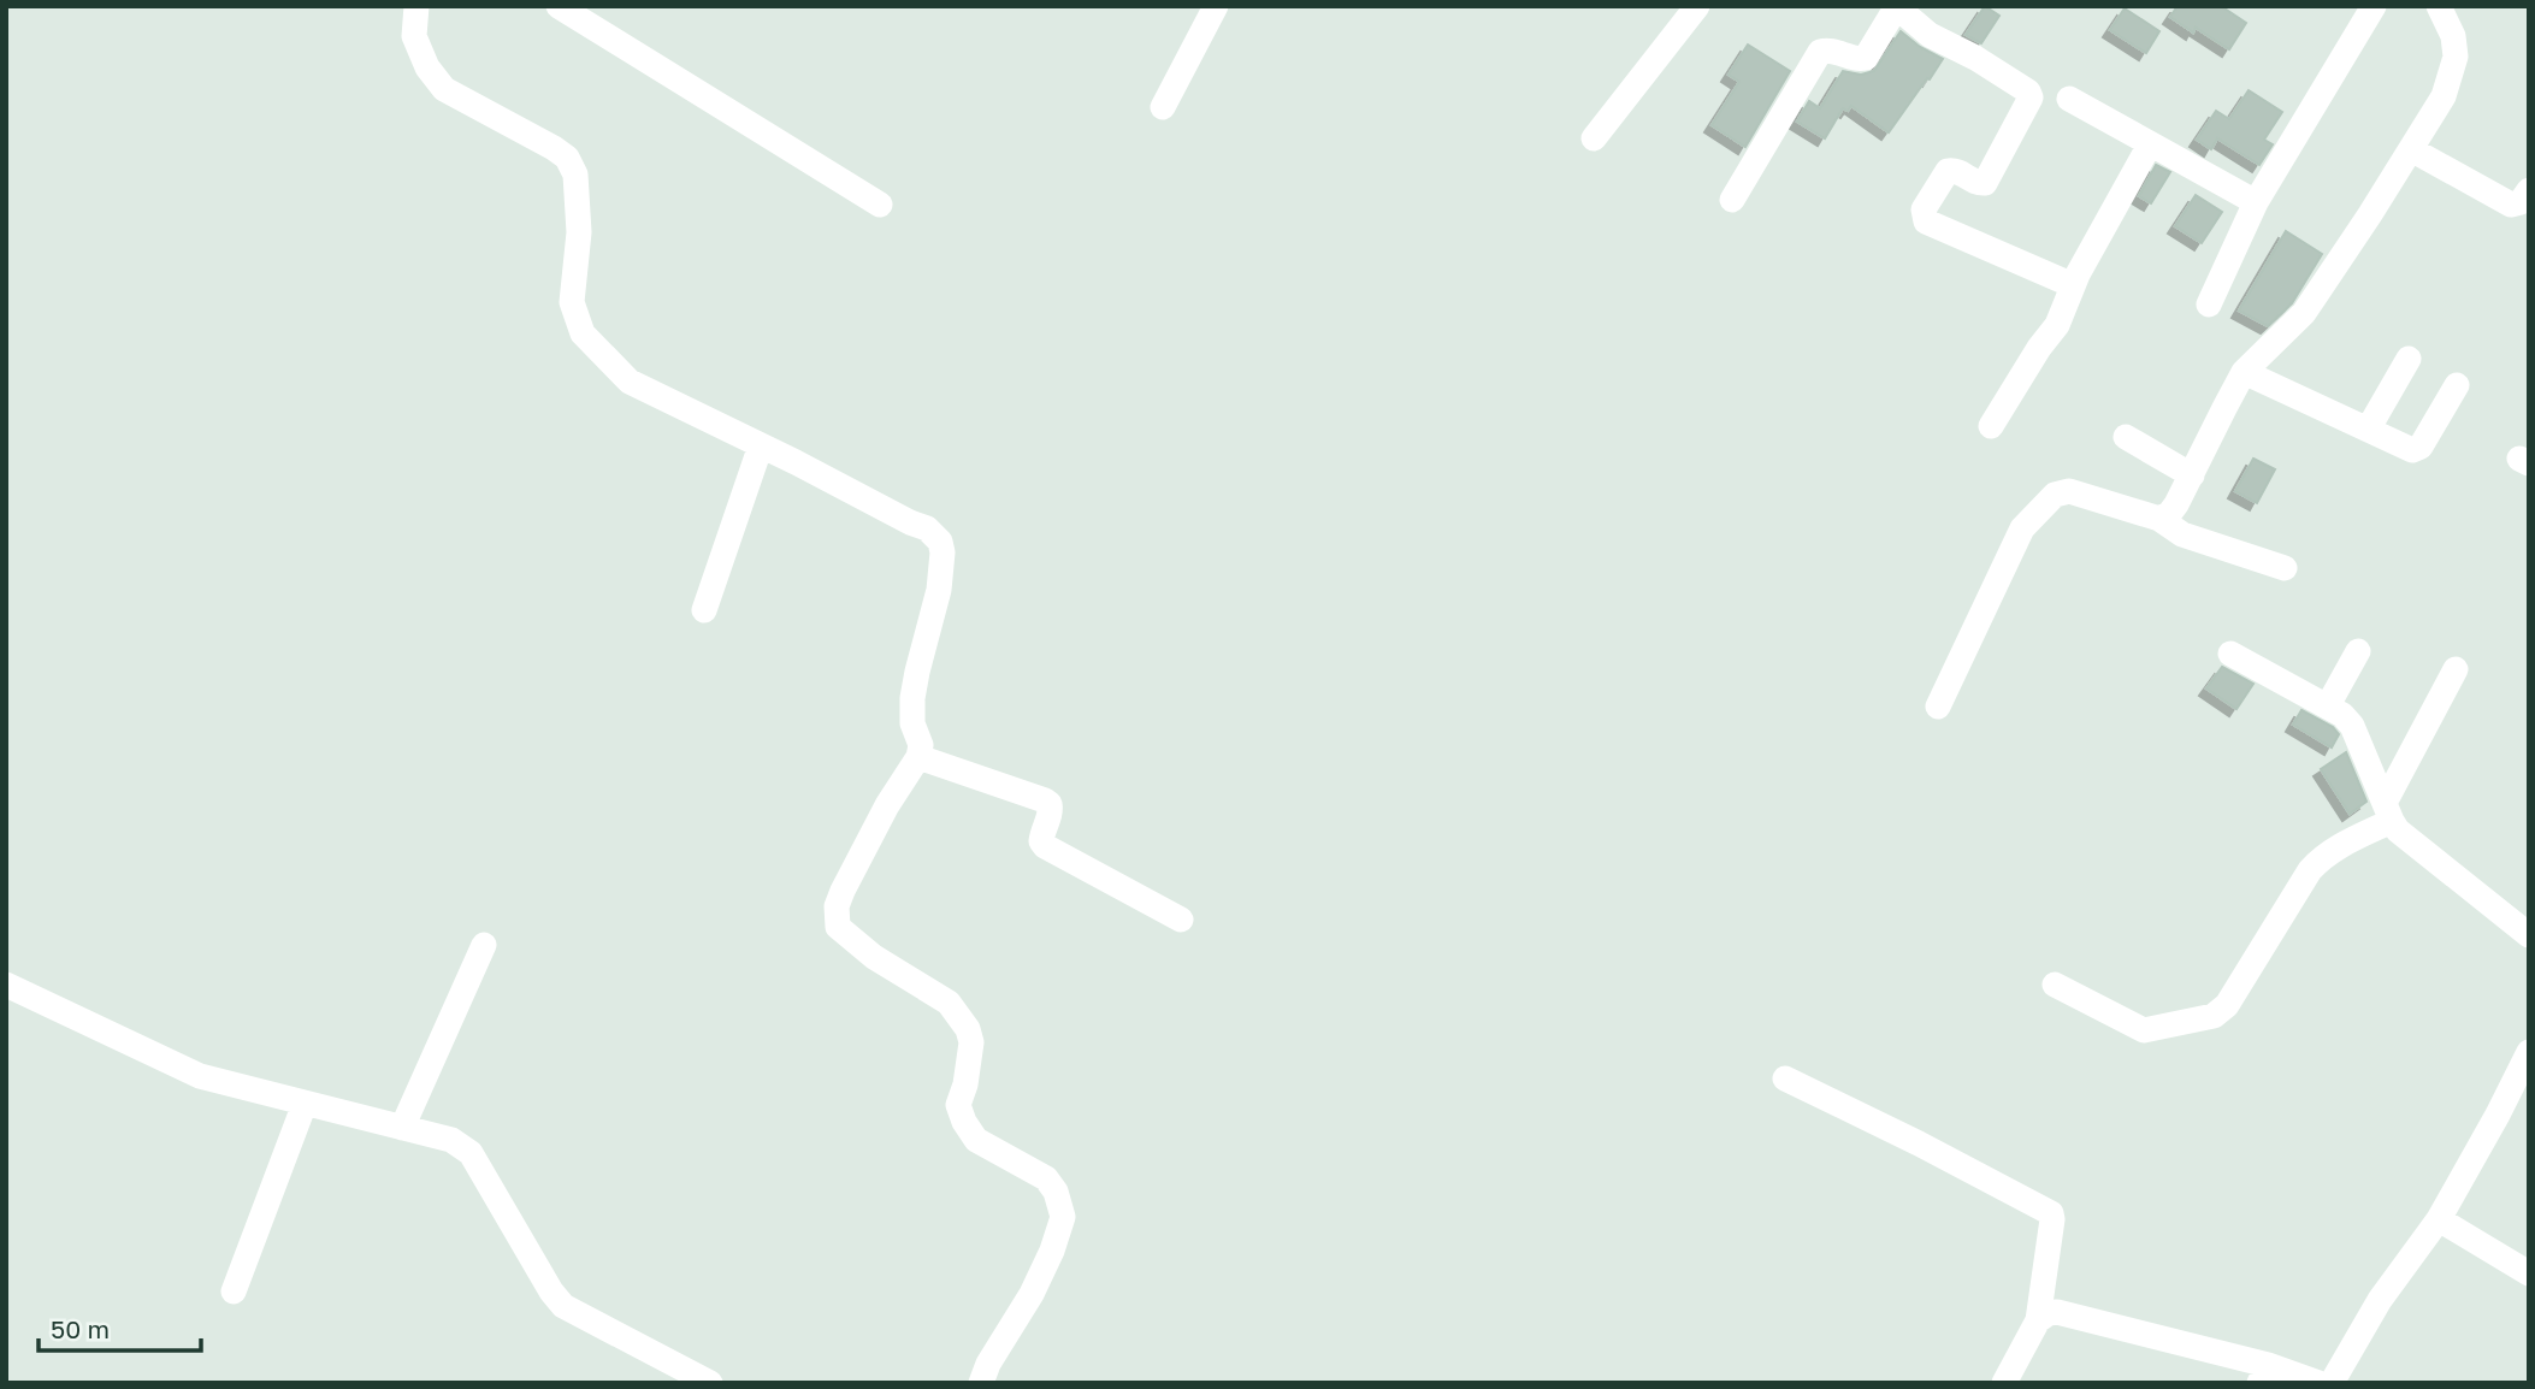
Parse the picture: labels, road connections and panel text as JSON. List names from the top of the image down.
{
  "scale_bar": "50 m"
}
